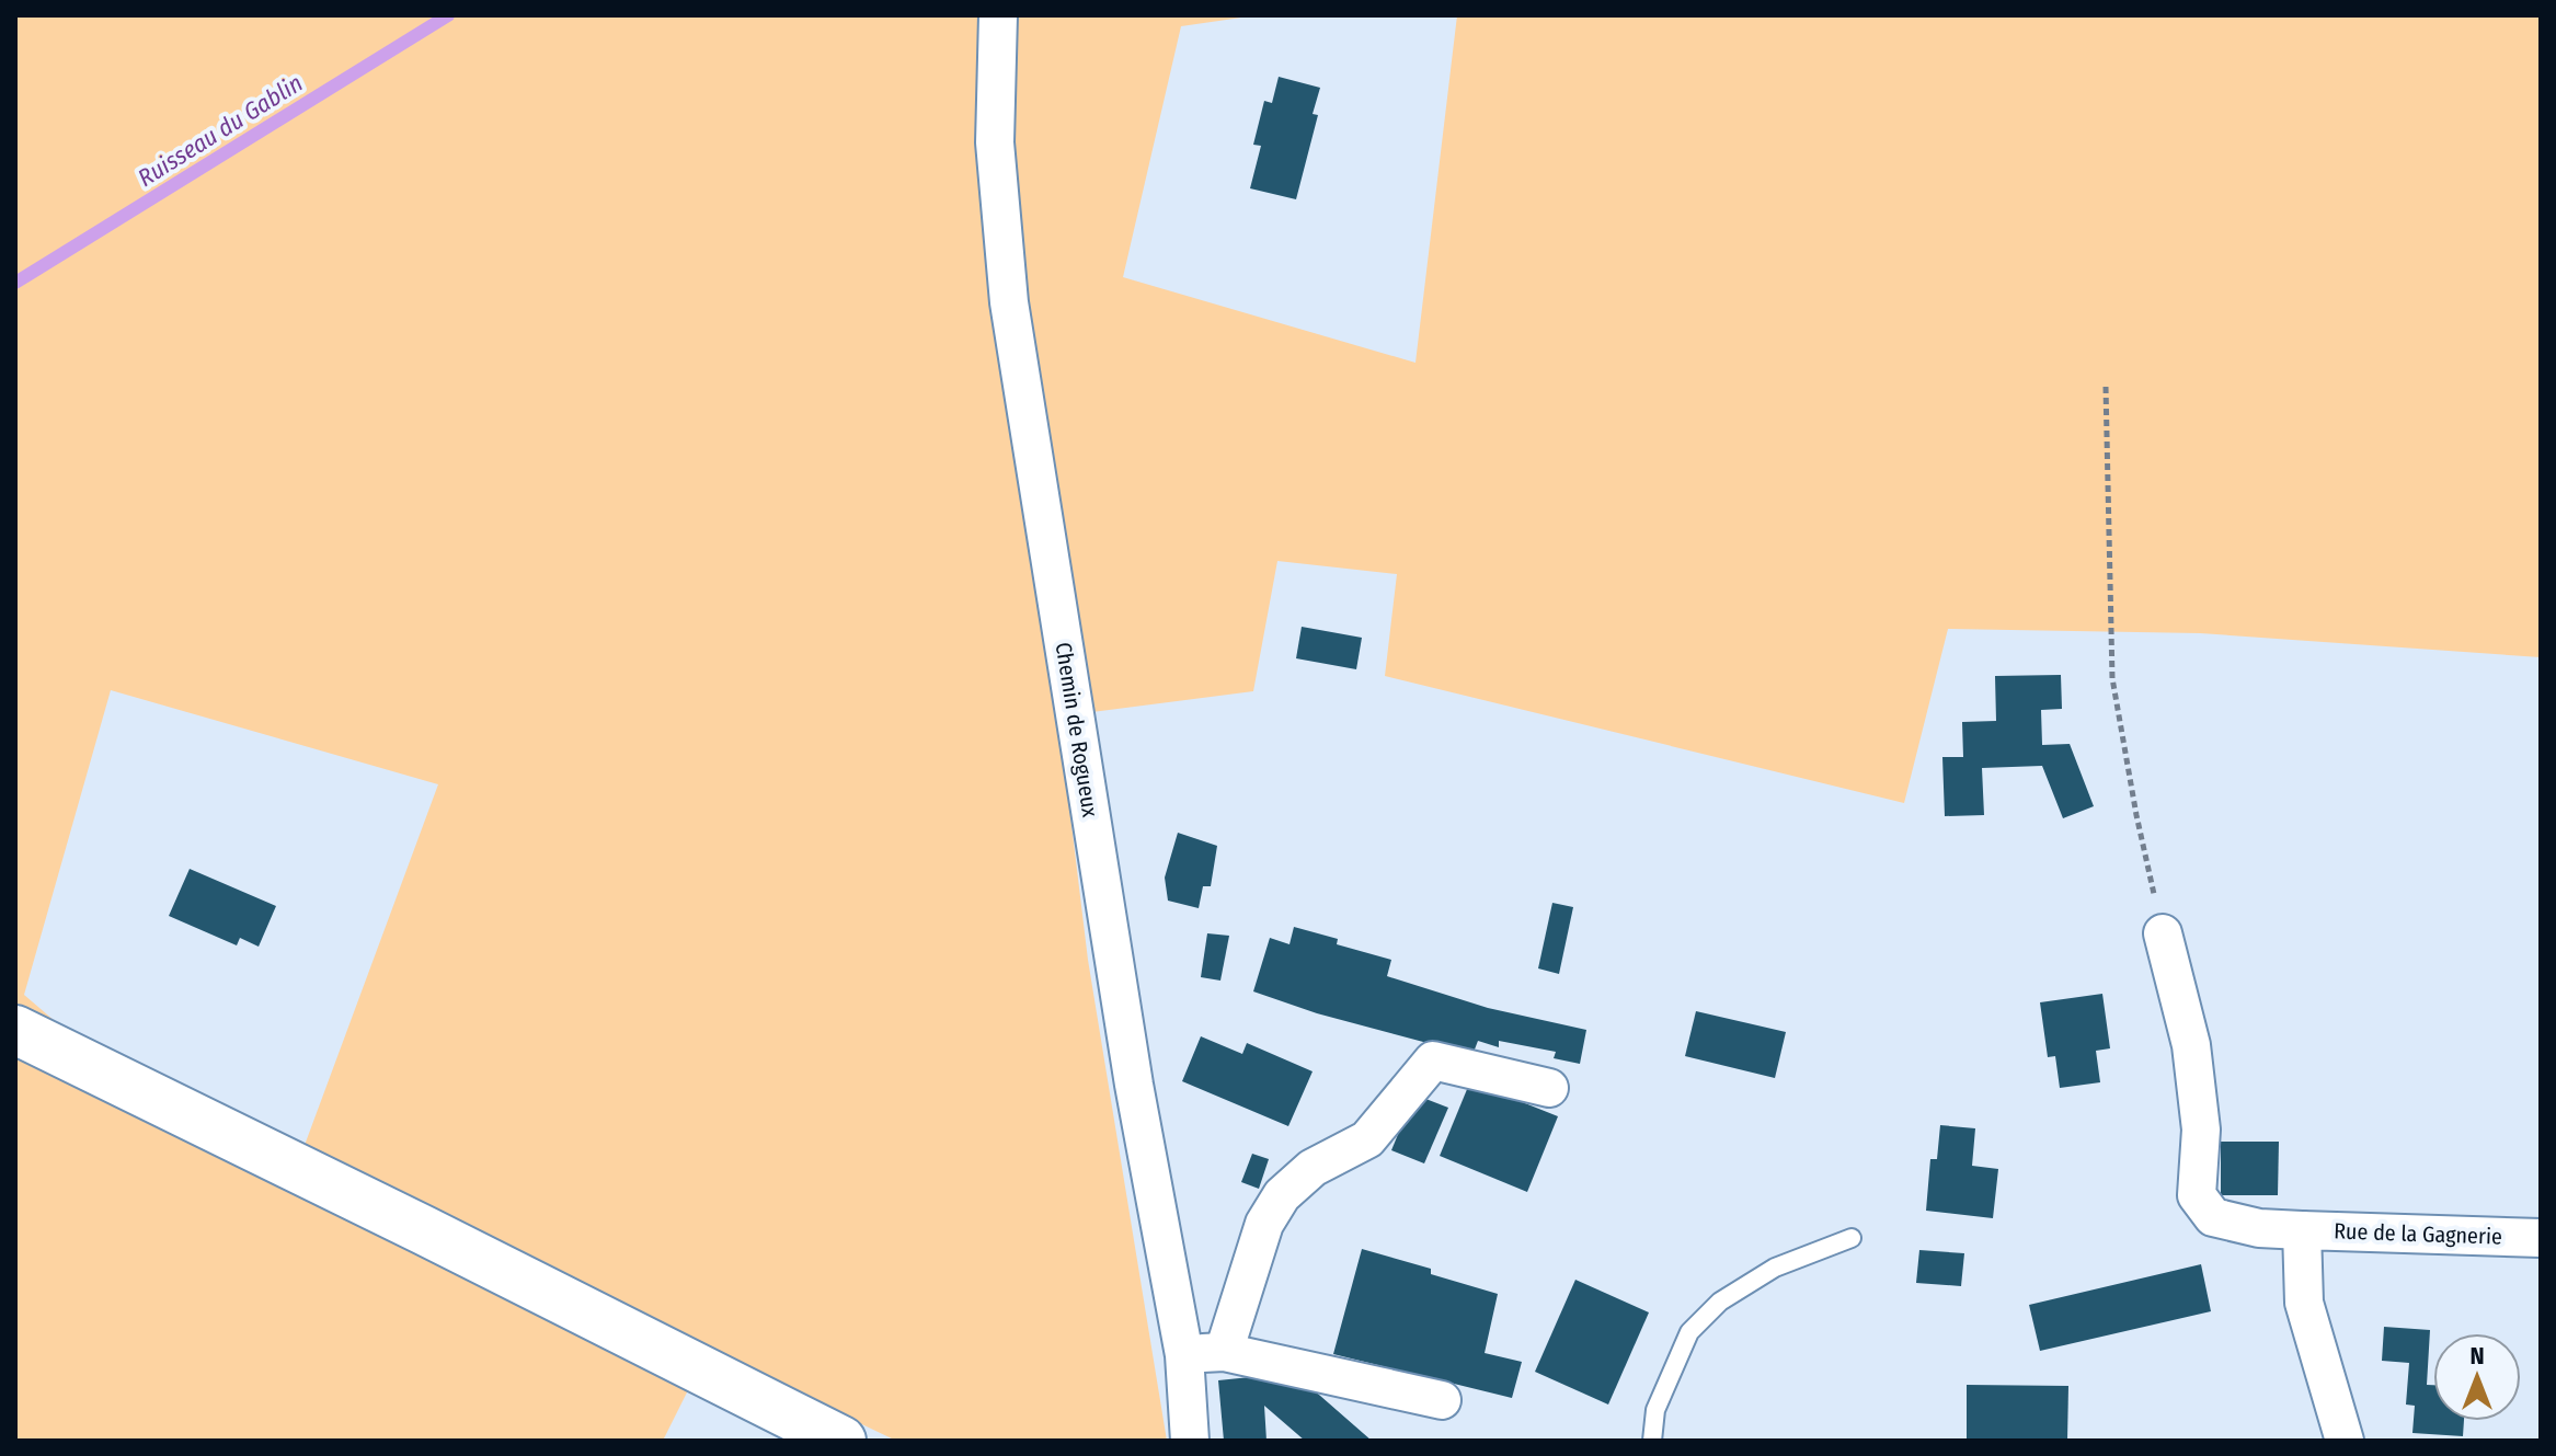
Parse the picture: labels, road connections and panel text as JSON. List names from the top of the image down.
{
  "streets": {
    "street": ["Chemin de Rogueux", "Rue de la Gagnerie"]
  },
  "water": ["Ruisseau du Gablin"],
  "north": "top"
}
